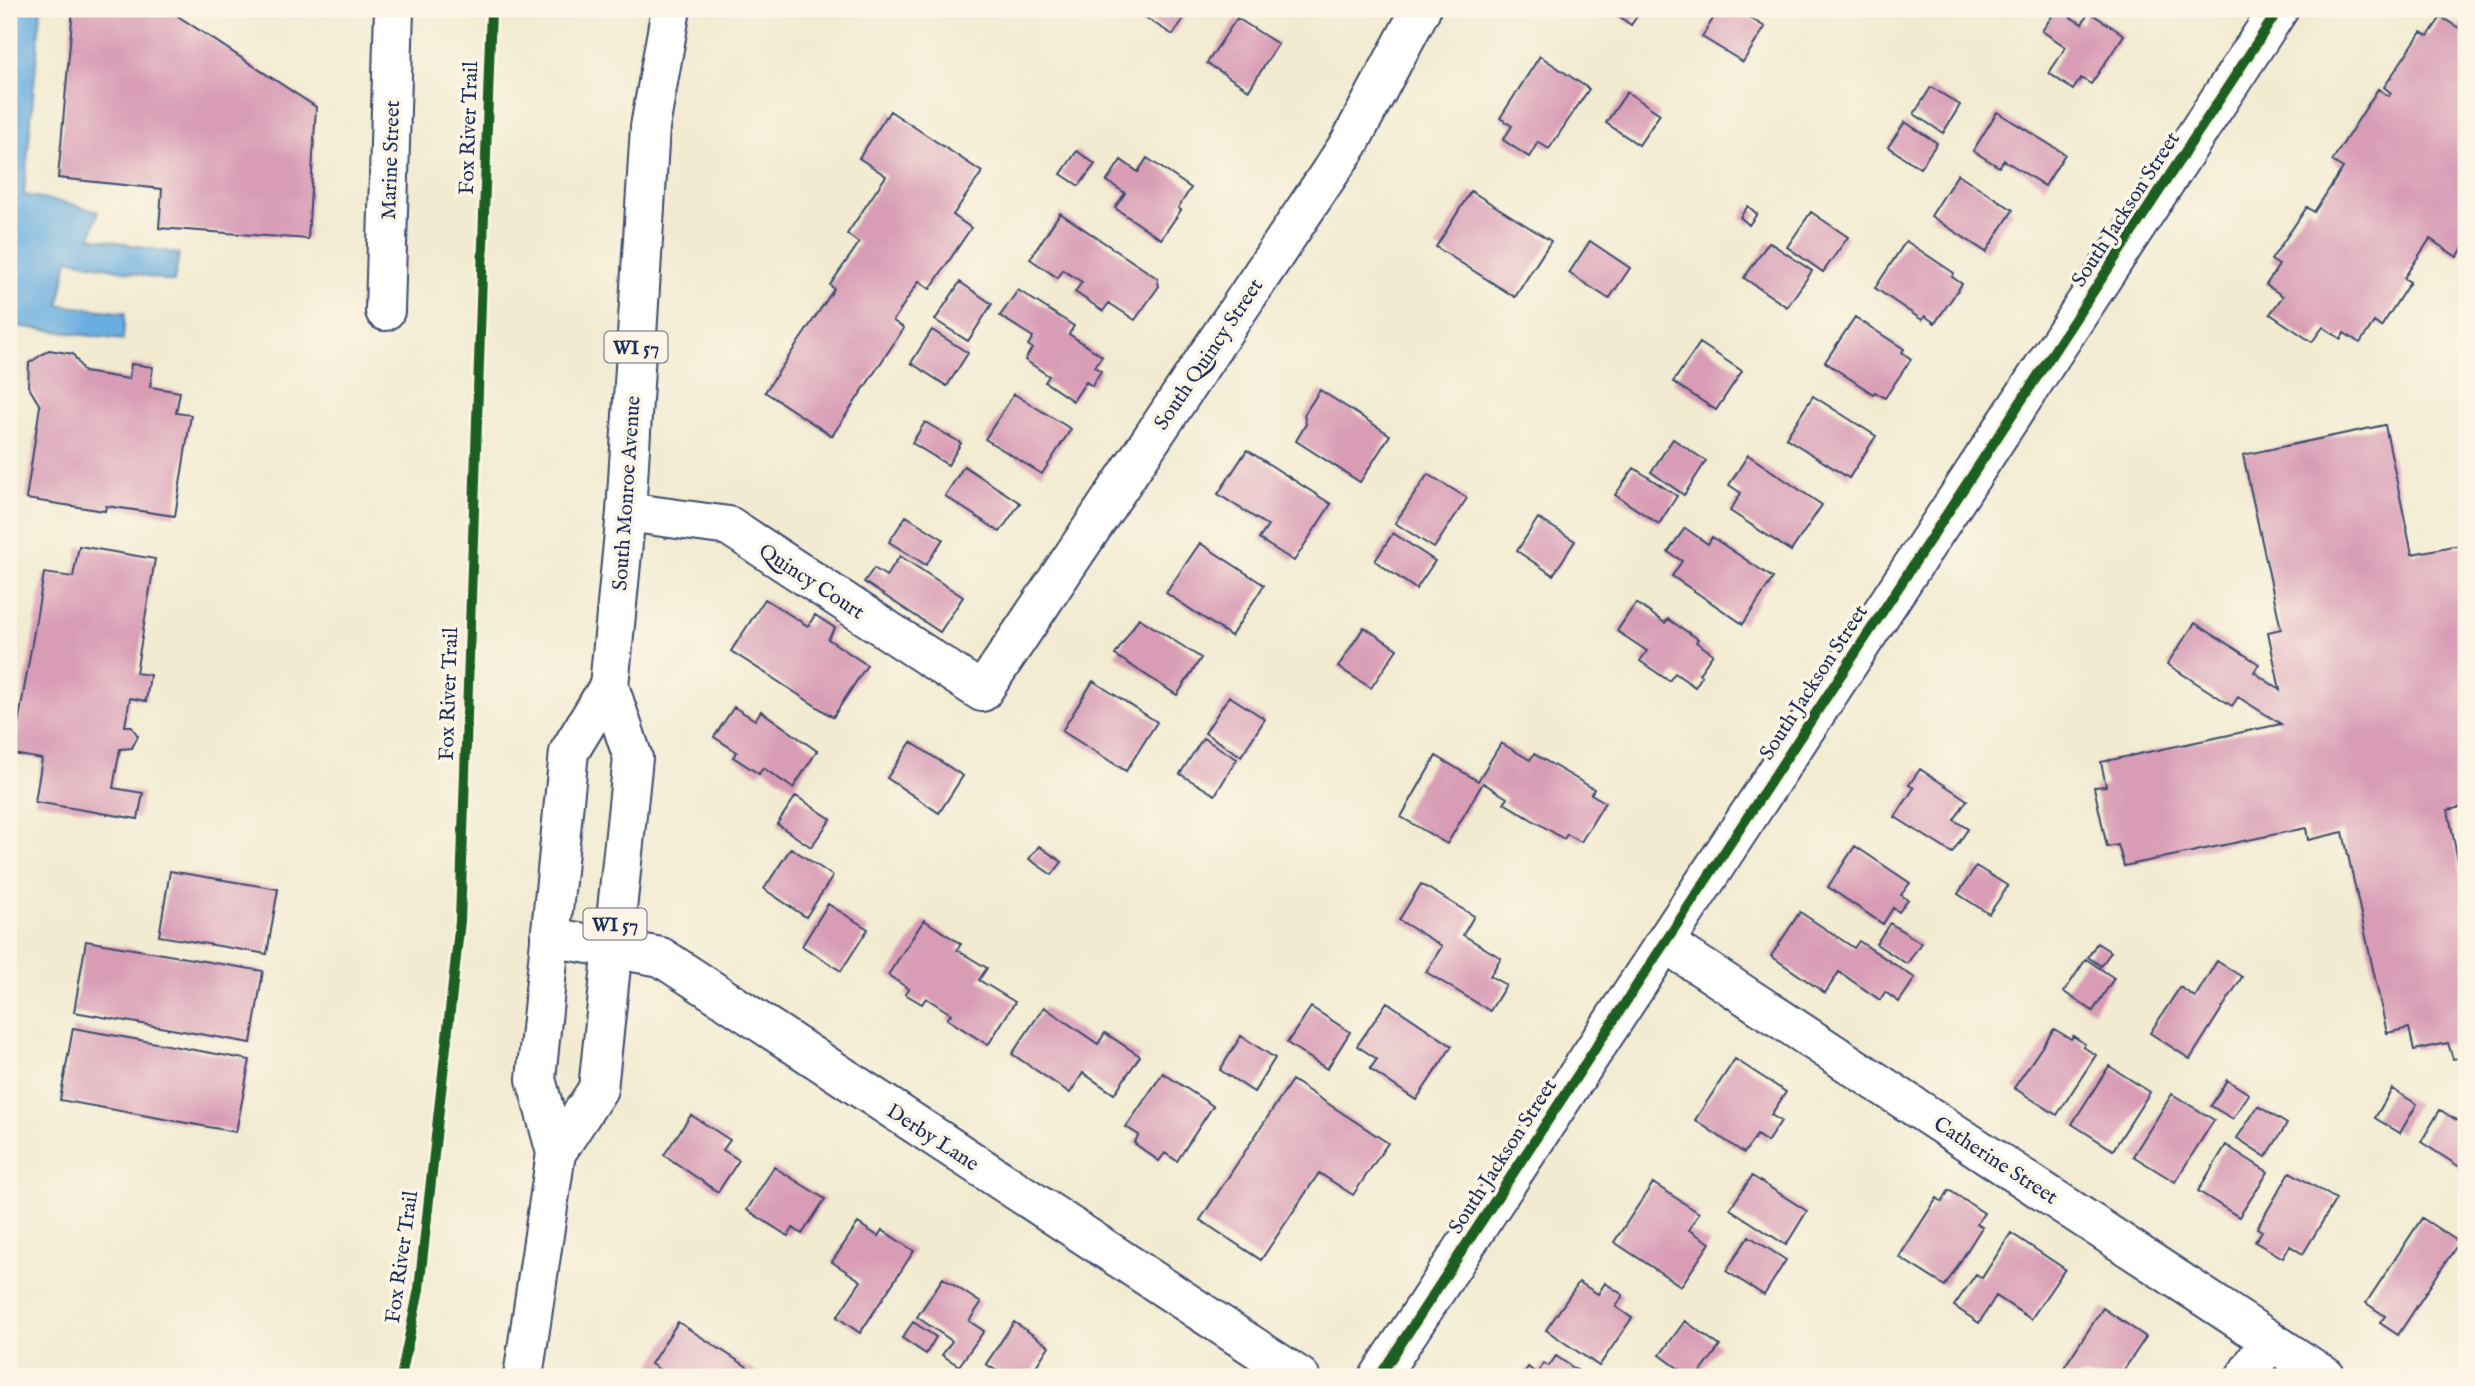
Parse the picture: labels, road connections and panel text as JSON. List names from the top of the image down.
{
  "streets": {
    "street": [
      "Marine Street",
      "South Jackson Street",
      "WI 57",
      "South Quincy Street",
      "South Monroe Avenue",
      "Quincy Court",
      "Derby Lane",
      "Catherine Street"
    ],
    "cycle path": ["Fox River Trail"]
  },
  "crossings": [
    ["South Jackson Street", "Catherine Street"],
    ["South Quincy Street", "Quincy Court"],
    ["South Monroe Avenue", "Quincy Court"],
    ["South Monroe Avenue", "Derby Lane"]
  ]
}
